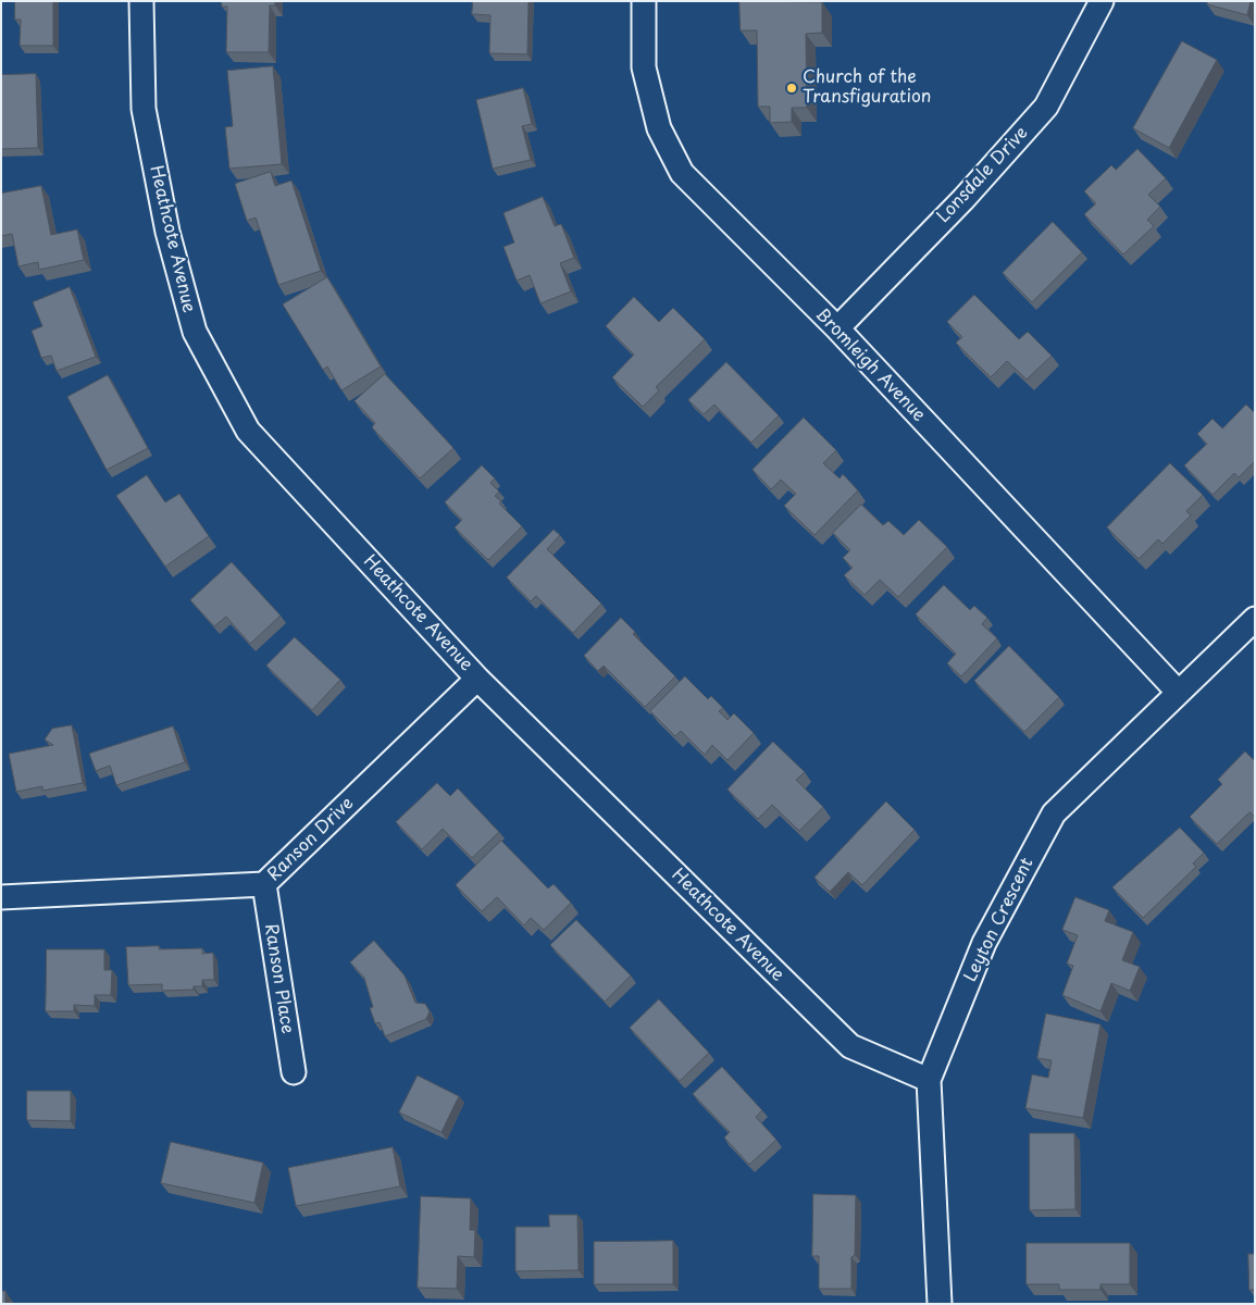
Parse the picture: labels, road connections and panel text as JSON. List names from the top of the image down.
{
  "streets": {
    "street": [
      "Lonsdale Drive",
      "Heathcote Avenue",
      "Bromleigh Avenue",
      "Ranson Drive",
      "Leyton Crescent",
      "Ranson Place"
    ]
  },
  "crossings": [
    ["Lonsdale Drive", "Bromleigh Avenue"],
    ["Heathcote Avenue", "Ranson Drive"],
    ["Heathcote Avenue", "Leyton Crescent"],
    ["Bromleigh Avenue", "Leyton Crescent"],
    ["Ranson Drive", "Ranson Place"]
  ],
  "places": ["Church of the Transfiguration"]
}
